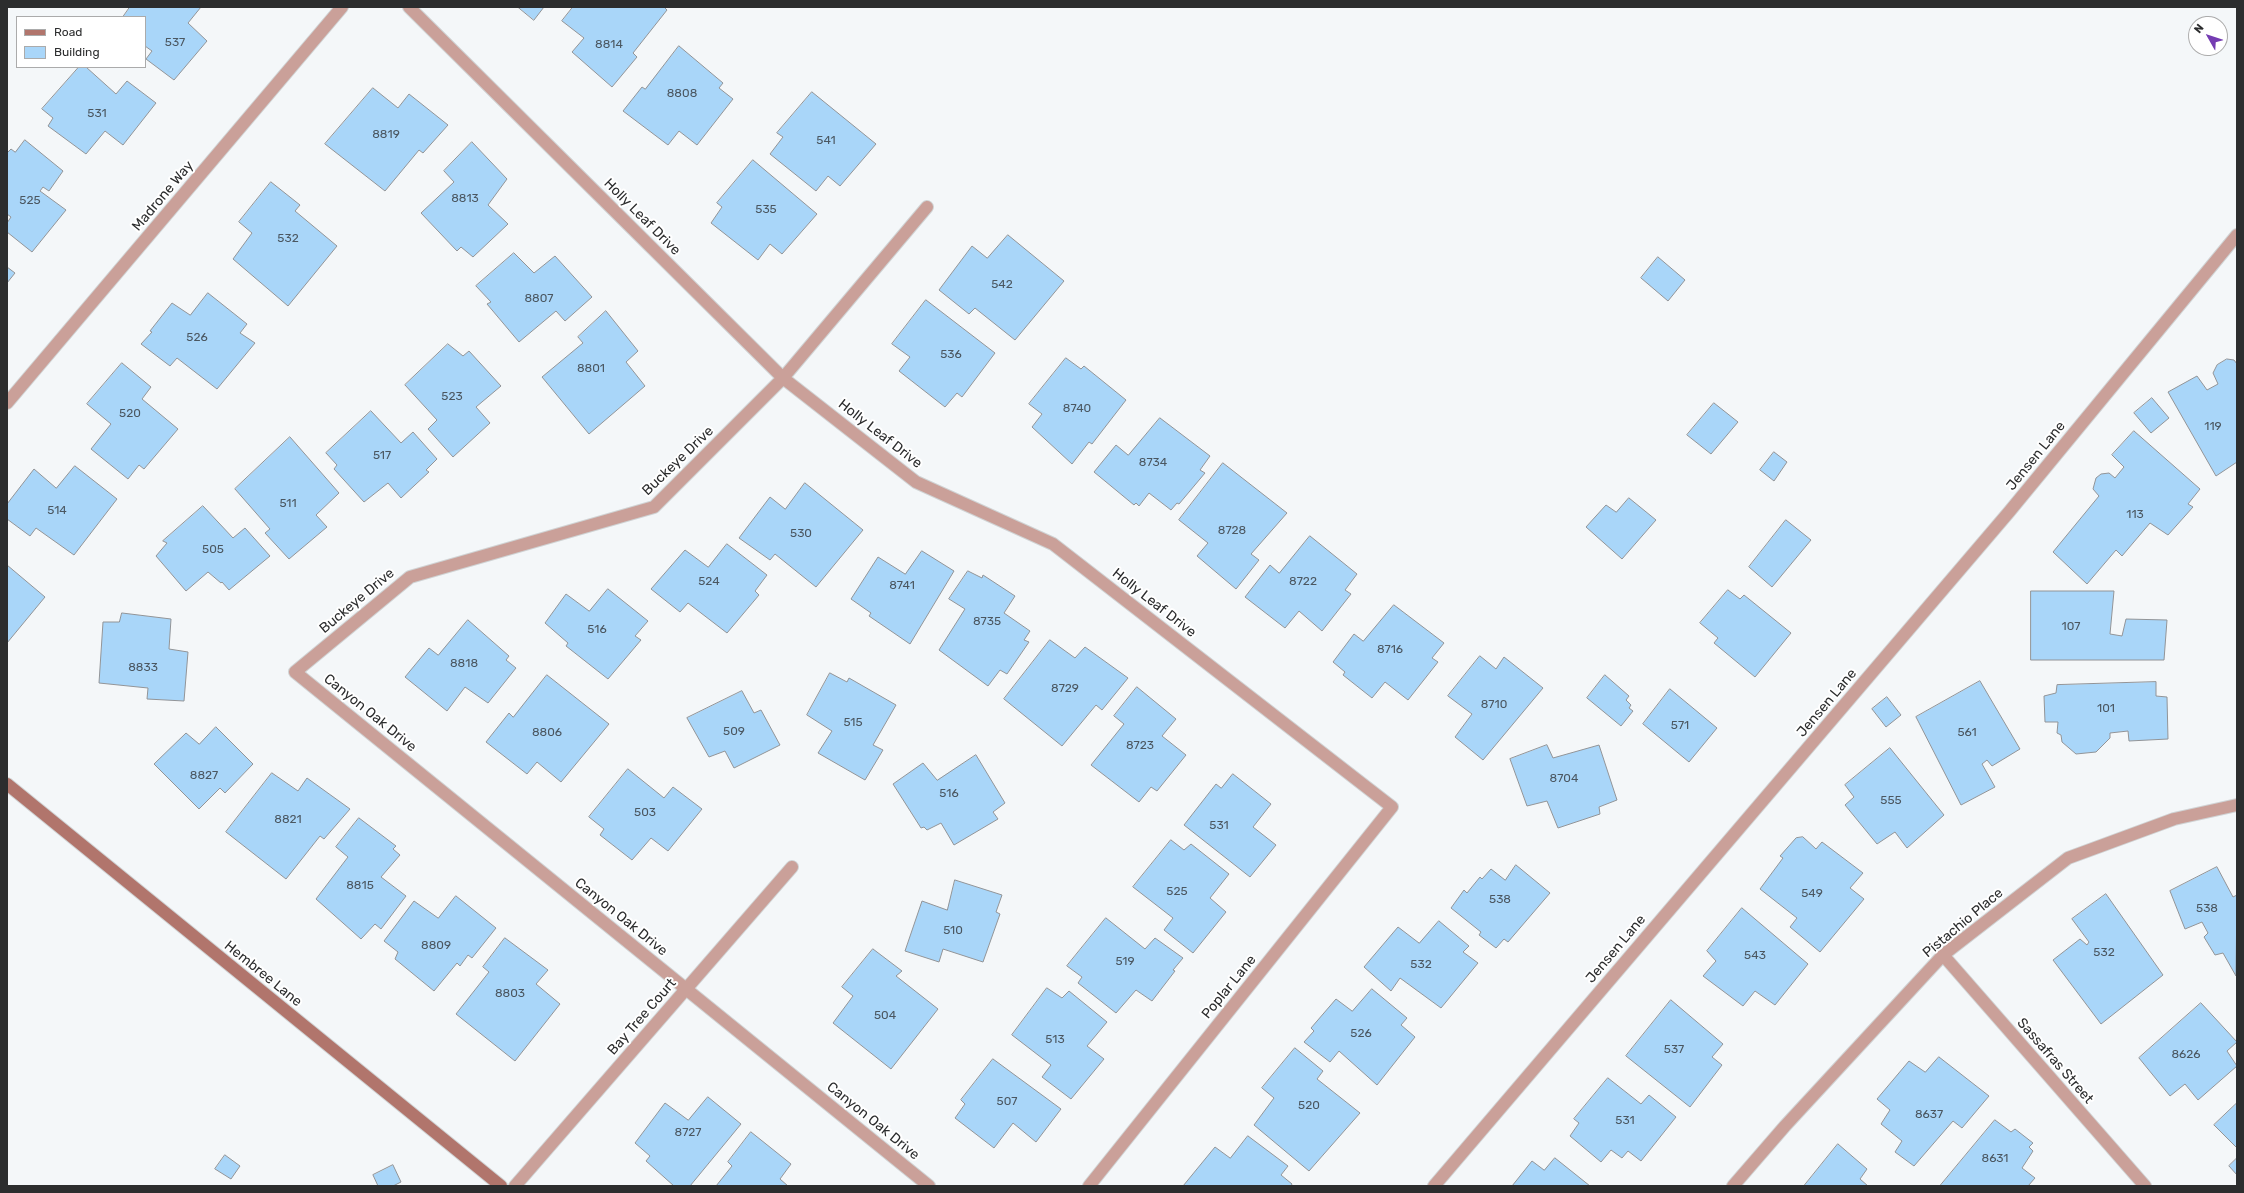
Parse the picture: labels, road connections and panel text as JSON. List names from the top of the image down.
{
  "streets": {
    "street": [
      "Madrone Way",
      "Holly Leaf Drive",
      "Jensen Lane",
      "Buckeye Drive",
      "Canyon Oak Drive",
      "Pistachio Place",
      "Hembree Lane",
      "Poplar Lane",
      "Bay Tree Court",
      "Sassafras Street"
    ]
  },
  "crossings": [
    ["Holly Leaf Drive", "Buckeye Drive"],
    ["Holly Leaf Drive", "Poplar Lane"],
    ["Buckeye Drive", "Canyon Oak Drive"],
    ["Canyon Oak Drive", "Bay Tree Court"],
    ["Pistachio Place", "Sassafras Street"]
  ],
  "house_numbers": [
    "537",
    "8814",
    "8808",
    "531",
    "8819",
    "541",
    "8813",
    "525",
    "535",
    "532",
    "542",
    "8807",
    "526",
    "536",
    "8801",
    "523",
    "8740",
    "520",
    "119",
    "517",
    "8734",
    "511",
    "514",
    "113",
    "8728",
    "530",
    "505",
    "524",
    "8722",
    "8741",
    "8735",
    "107",
    "516",
    "8716",
    "8818",
    "8833",
    "8729",
    "8710",
    "101",
    "515",
    "571",
    "509",
    "8806",
    "561",
    "8723",
    "8827",
    "8704",
    "516",
    "555",
    "503",
    "8821",
    "531",
    "8815",
    "525",
    "549",
    "538",
    "538",
    "510",
    "8809",
    "532",
    "543",
    "519",
    "532",
    "8803",
    "504",
    "526",
    "513",
    "537",
    "8626",
    "507",
    "520",
    "8637",
    "531",
    "8727",
    "8631"
  ],
  "legend": ["Road", "Building"],
  "north": "top left"
}
